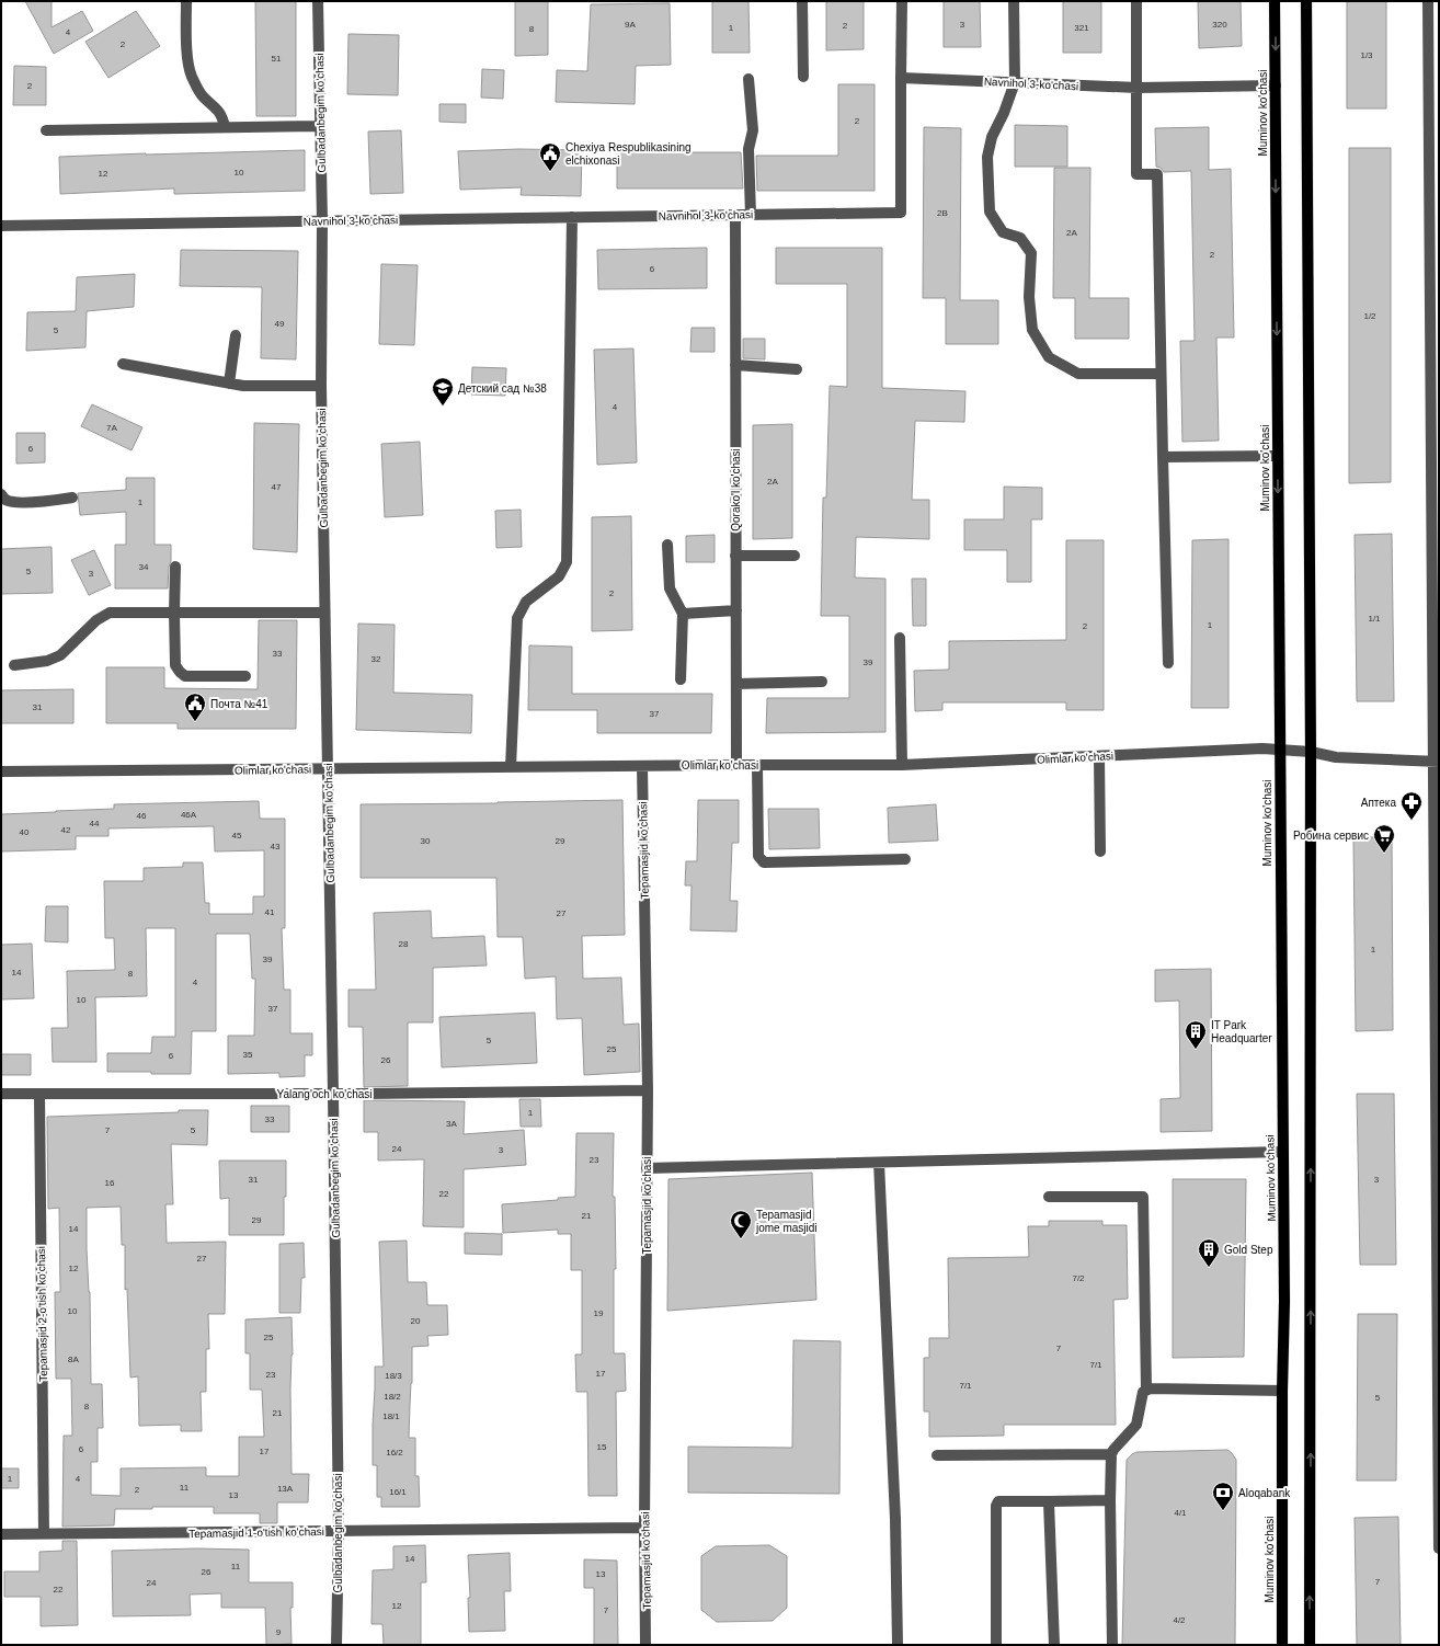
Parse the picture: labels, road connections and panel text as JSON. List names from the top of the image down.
{
  "streets": {
    "main road": ["Muminov ko'chasi"],
    "street": [
      "Navnihol 3-ko'chasi",
      "Gulbadanbegim ko'chasi",
      "Qorako'l ko'chasi",
      "Olimlar ko'chasi",
      "Tepamasjid ko'chasi",
      "Yalang'och ko'chasi",
      "Tepamasjid 2-o'tish ko'chasi",
      "Tepamasjid 1-o'tish ko'chasi"
    ]
  },
  "crossings": [
    ["Navnihol 3-ko'chasi", "Gulbadanbegim ko'chasi"],
    ["Navnihol 3-ko'chasi", "Muminov ko'chasi"],
    ["Navnihol 3-ko'chasi", "Qorako'l ko'chasi"],
    ["Gulbadanbegim ko'chasi", "Olimlar ko'chasi"],
    ["Gulbadanbegim ko'chasi", "Yalang'och ko'chasi"],
    ["Gulbadanbegim ko'chasi", "Tepamasjid 1-o'tish ko'chasi"],
    ["Muminov ko'chasi", "Olimlar ko'chasi"],
    ["Qorako'l ko'chasi", "Olimlar ko'chasi"],
    ["Olimlar ko'chasi", "Tepamasjid ko'chasi"],
    ["Tepamasjid ko'chasi", "Yalang'och ko'chasi"],
    ["Tepamasjid ko'chasi", "Tepamasjid 1-o'tish ko'chasi"],
    ["Yalang'och ko'chasi", "Tepamasjid 2-o'tish ko'chasi"],
    ["Tepamasjid 2-o'tish ko'chasi", "Tepamasjid 1-o'tish ko'chasi"]
  ],
  "places": {
    "public building": ["Chexiya Respublikasining elchixonasi", "Почта №41"],
    "school or university": ["Детский сад №38"],
    "pharmacy": ["Аптека"],
    "supermarket": ["Робина сервис"],
    "building": ["IT Park Headquarter", "Gold Step"],
    "mosque": ["Tepamasjid jome masjidi"],
    "bank": ["Aloqabank"]
  },
  "house_numbers": [
    "9A",
    "3",
    "320",
    "2",
    "1",
    "321",
    "8",
    "4",
    "2",
    "1/3",
    "51",
    "2",
    "2",
    "10",
    "12",
    "2B",
    "2A",
    "2",
    "6",
    "1/2",
    "49",
    "5",
    "4",
    "7A",
    "6",
    "2A",
    "47",
    "1",
    "34",
    "5",
    "3",
    "2",
    "1/1",
    "1",
    "2",
    "33",
    "32",
    "39",
    "31",
    "37",
    "46A",
    "46",
    "44",
    "42",
    "40",
    "45",
    "30",
    "29",
    "43",
    "41",
    "27",
    "28",
    "1",
    "39",
    "14",
    "8",
    "4",
    "10",
    "37",
    "5",
    "25",
    "35",
    "6",
    "26",
    "1",
    "33",
    "3A",
    "7",
    "5",
    "24",
    "3",
    "23",
    "31",
    "3",
    "16",
    "22",
    "21",
    "29",
    "14",
    "27",
    "12",
    "7/2",
    "10",
    "19",
    "20",
    "25",
    "7",
    "8A",
    "7/1",
    "17",
    "23",
    "18/3",
    "7/1",
    "18/2",
    "5",
    "8",
    "21",
    "18/1",
    "15",
    "6",
    "17",
    "16/2",
    "1",
    "4",
    "11",
    "13A",
    "2",
    "16/1",
    "13",
    "4/1",
    "14",
    "11",
    "26",
    "13",
    "7",
    "24",
    "22",
    "12",
    "7",
    "4/2",
    "9"
  ]
}
